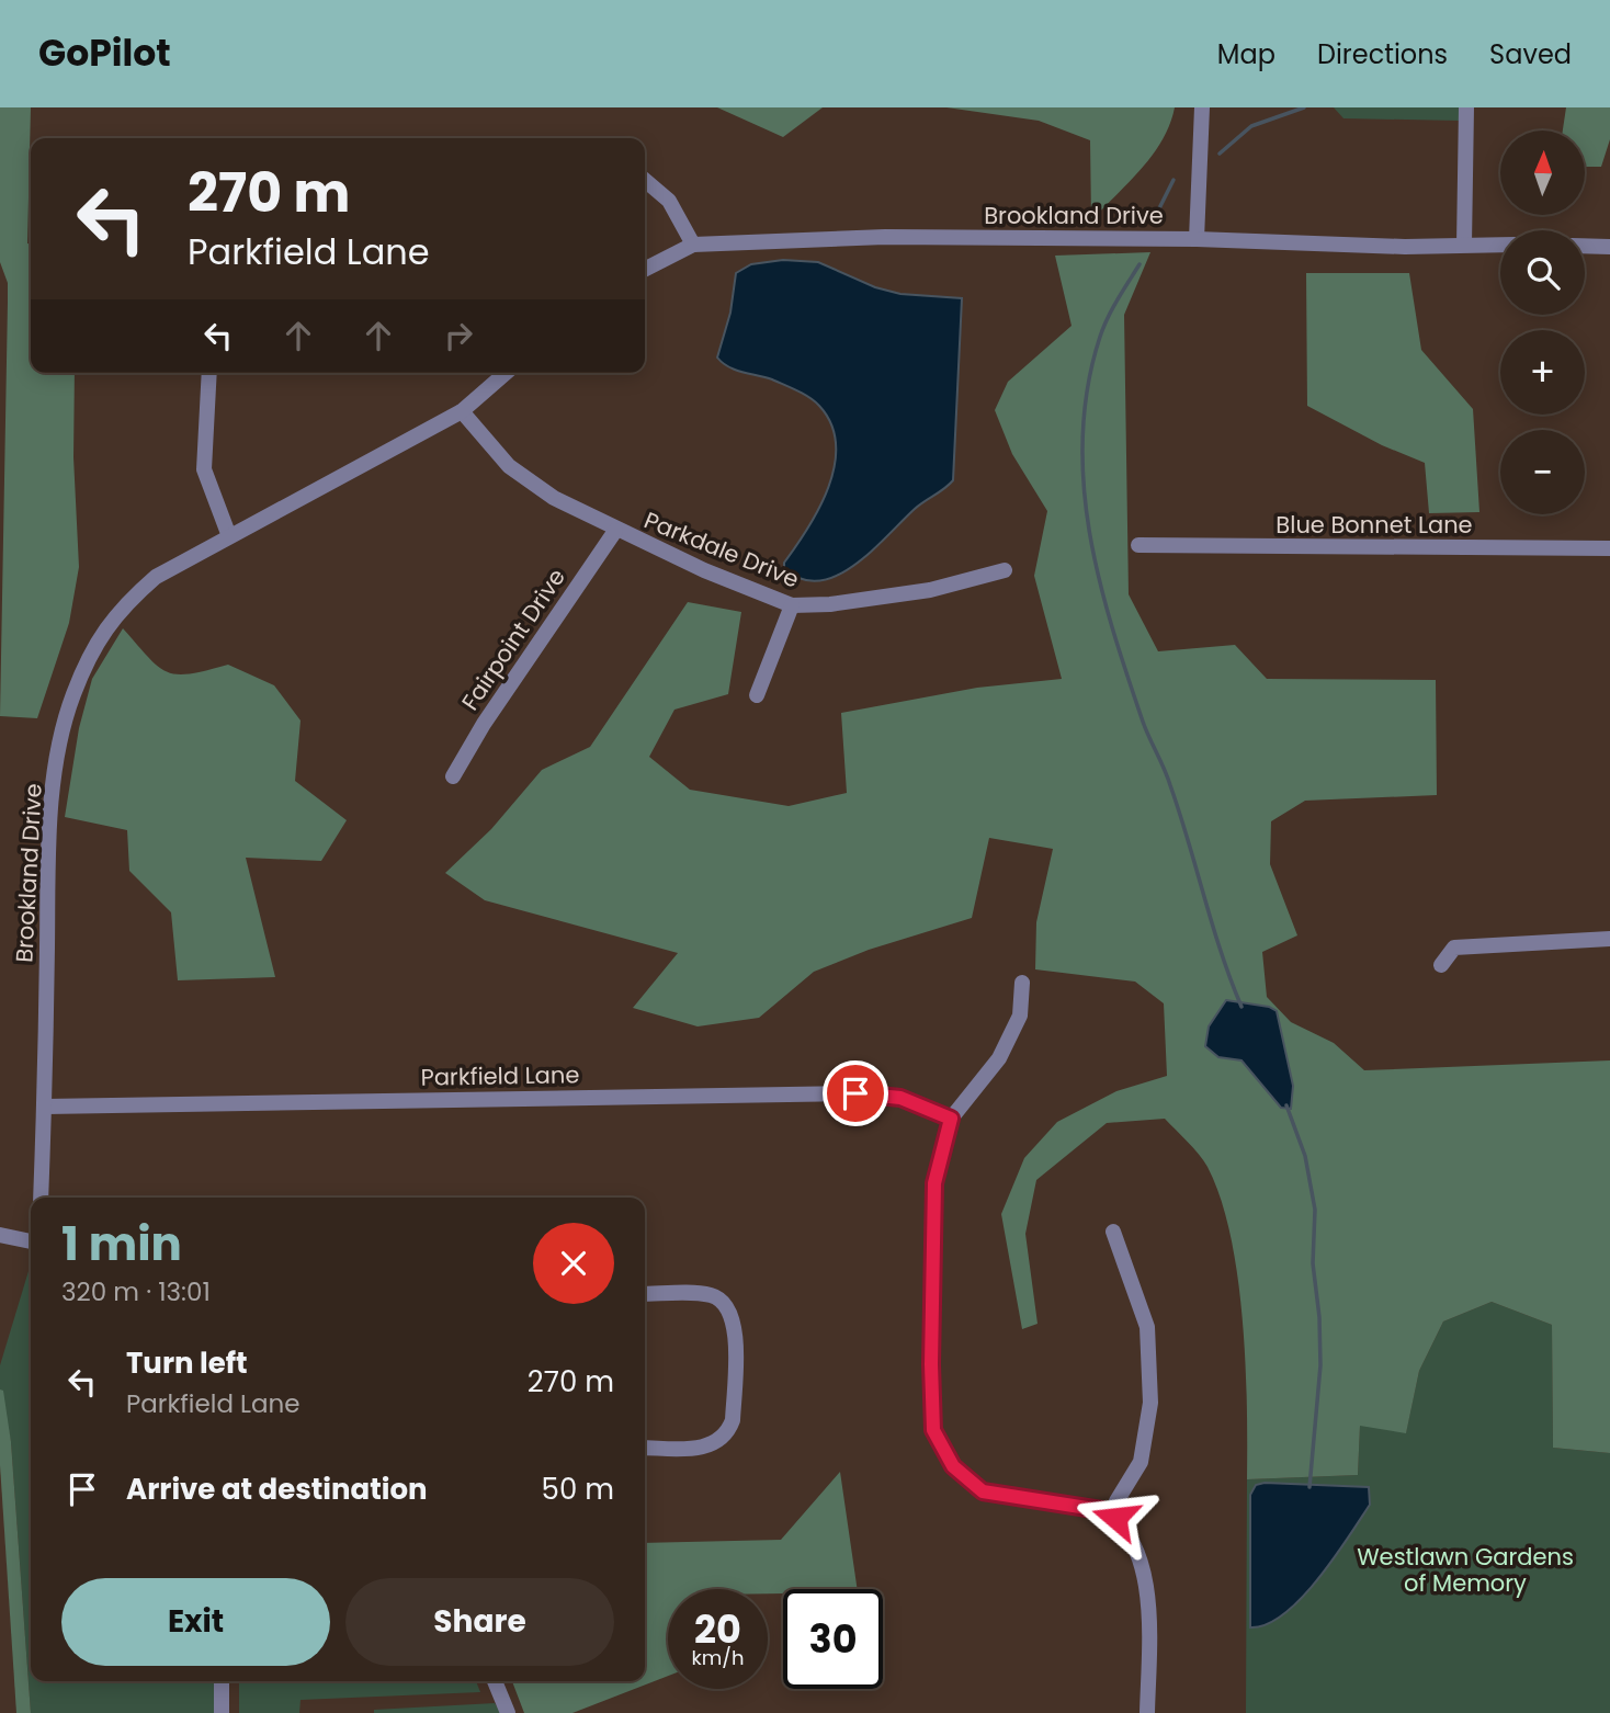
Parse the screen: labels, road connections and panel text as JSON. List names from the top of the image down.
{
  "streets": {
    "street": [
      "Brookland Drive",
      "Blue Bonnet Lane",
      "Parkdale Drive",
      "Fairpoint Drive",
      "Parkfield Lane"
    ]
  },
  "crossings": [
    ["Brookland Drive", "Parkdale Drive"],
    ["Brookland Drive", "Parkfield Lane"],
    ["Parkdale Drive", "Fairpoint Drive"]
  ],
  "parks": ["Westlawn Gardens of Memory"],
  "north": "top",
  "page": {
    "header": "GoPilot",
    "nav": ["Map", "Directions", "Saved"],
    "map_buttons": ["+", "−"],
    "turn": ["270 m", "Parkfield Lane"],
    "heading": ["1 min", "320 m · 13:01"],
    "list": [
      {
        "name": "Turn left",
        "note": "Parkfield Lane",
        "value": "270 m"
      },
      {
        "name": "Arrive at destination",
        "value": "50 m"
      }
    ],
    "buttons": ["Exit", "Share"],
    "speed": "20 km/h",
    "limit": "30"
  }
}
